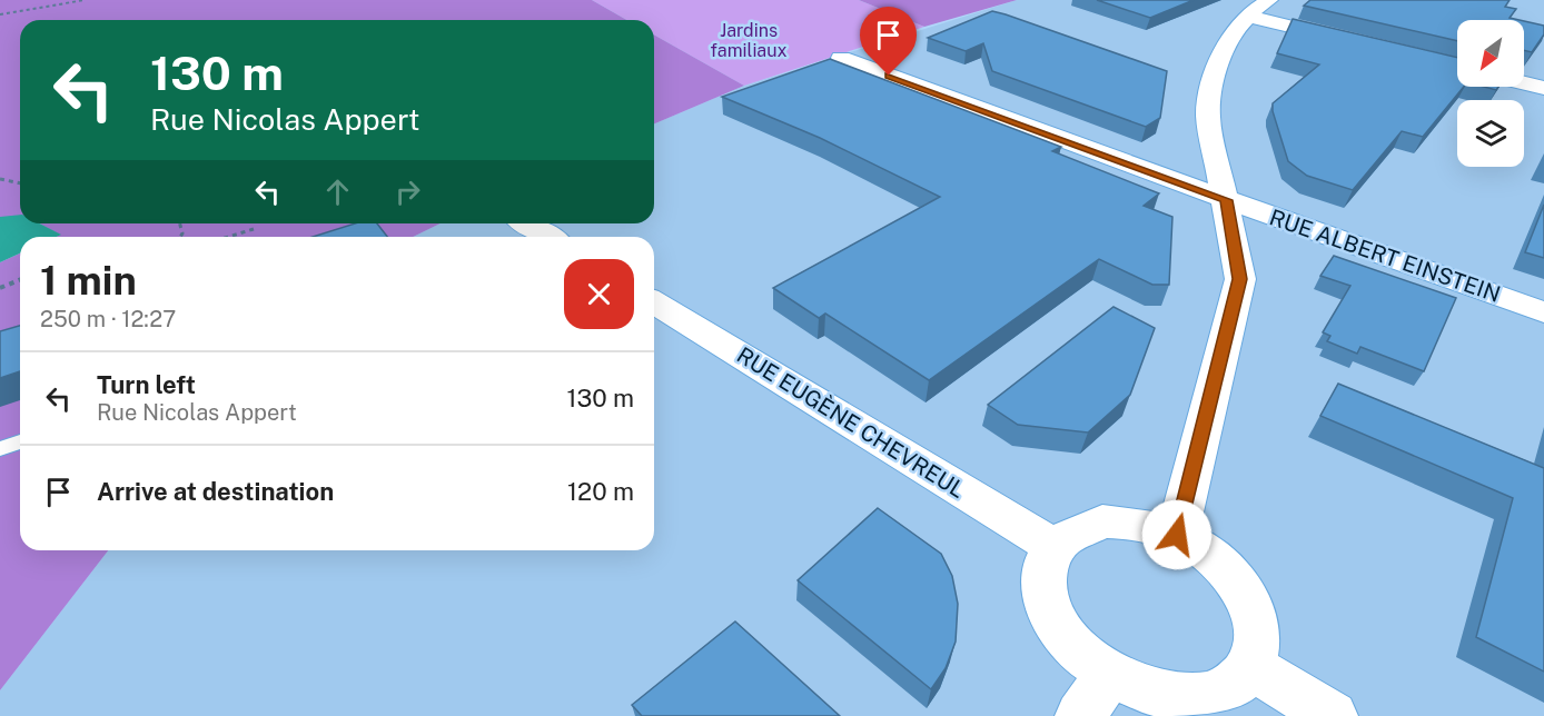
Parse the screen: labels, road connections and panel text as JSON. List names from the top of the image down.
{
  "streets": {
    "street": ["RUE ALBERT EINSTEIN", "RUE EUGÈNE CHEVREUL"]
  },
  "parks": ["Jardins familiaux"],
  "north": "bottom left",
  "page": {
    "turn": ["130 m", "Rue Nicolas Appert"],
    "heading": ["1 min", "250 m · 12:27"],
    "list": [
      {
        "name": "Turn left",
        "note": "Rue Nicolas Appert",
        "value": "130 m"
      },
      {
        "name": "Arrive at destination",
        "value": "120 m"
      }
    ]
  }
}
